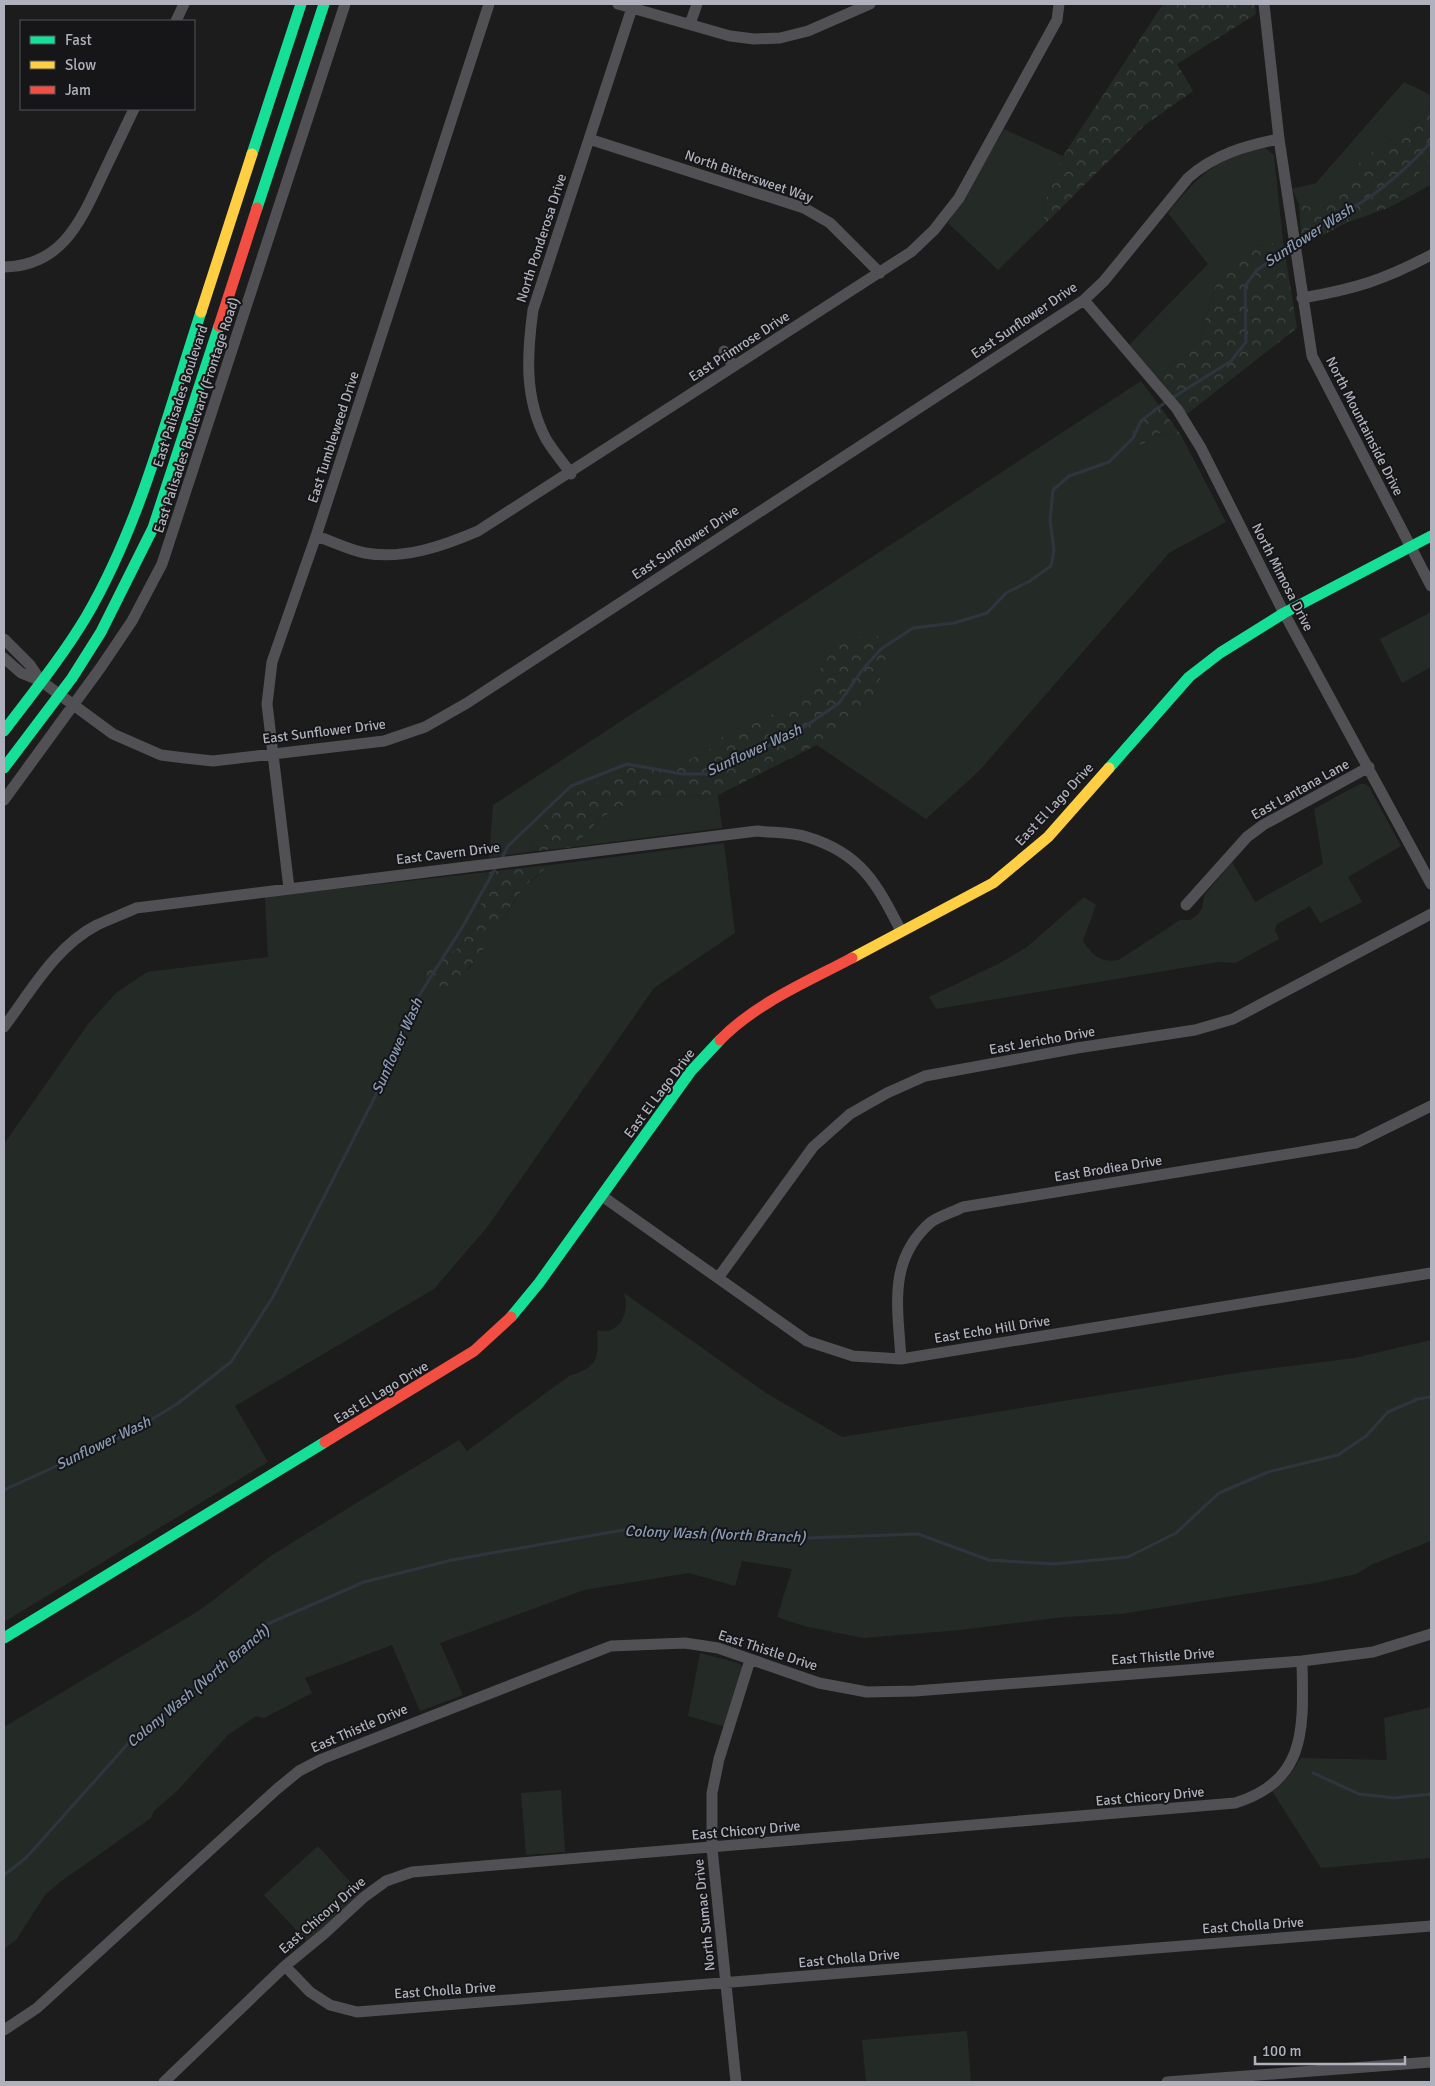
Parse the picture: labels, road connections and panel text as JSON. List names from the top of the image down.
{
  "streets": {
    "street": [
      "North Bittersweet Way",
      "North Ponderosa Drive",
      "East Sunflower Drive",
      "East Primrose Drive",
      "East Palisades Boulevard",
      "East Palisades Boulevard (Frontage Road)",
      "North Mountainside Drive",
      "East Tumbleweed Drive",
      "North Mimosa Drive",
      "East Lantana Lane",
      "East El Lago Drive",
      "East Cavern Drive",
      "East Jericho Drive",
      "East Brodiea Drive",
      "East Echo Hill Drive",
      "East Thistle Drive",
      "East Chicory Drive",
      "North Sumac Drive",
      "East Cholla Drive"
    ]
  },
  "crossings": [
    ["North Bittersweet Way", "North Ponderosa Drive"],
    ["North Bittersweet Way", "East Primrose Drive"],
    ["North Ponderosa Drive", "East Primrose Drive"],
    ["East Sunflower Drive", "East Palisades Boulevard"],
    ["East Sunflower Drive", "East Palisades Boulevard (Frontage Road)"],
    ["East Sunflower Drive", "North Mountainside Drive"],
    ["East Sunflower Drive", "East Tumbleweed Drive"],
    ["East Sunflower Drive", "North Mimosa Drive"],
    ["East Primrose Drive", "East Tumbleweed Drive"],
    ["North Mountainside Drive", "East El Lago Drive"],
    ["East Tumbleweed Drive", "East Cavern Drive"],
    ["North Mimosa Drive", "East Lantana Lane"],
    ["North Mimosa Drive", "East El Lago Drive"],
    ["East El Lago Drive", "East Cavern Drive"],
    ["East El Lago Drive", "East Echo Hill Drive"],
    ["East Jericho Drive", "East Echo Hill Drive"],
    ["East Brodiea Drive", "East Echo Hill Drive"],
    ["East Thistle Drive", "East Chicory Drive"],
    ["East Thistle Drive", "North Sumac Drive"],
    ["East Chicory Drive", "North Sumac Drive"],
    ["East Chicory Drive", "East Cholla Drive"],
    ["North Sumac Drive", "East Cholla Drive"]
  ],
  "water": ["Sunflower Wash", "Colony Wash (North Branch)"],
  "legend": ["Fast", "Slow", "Jam"],
  "scale_bar": "100 m"
}
